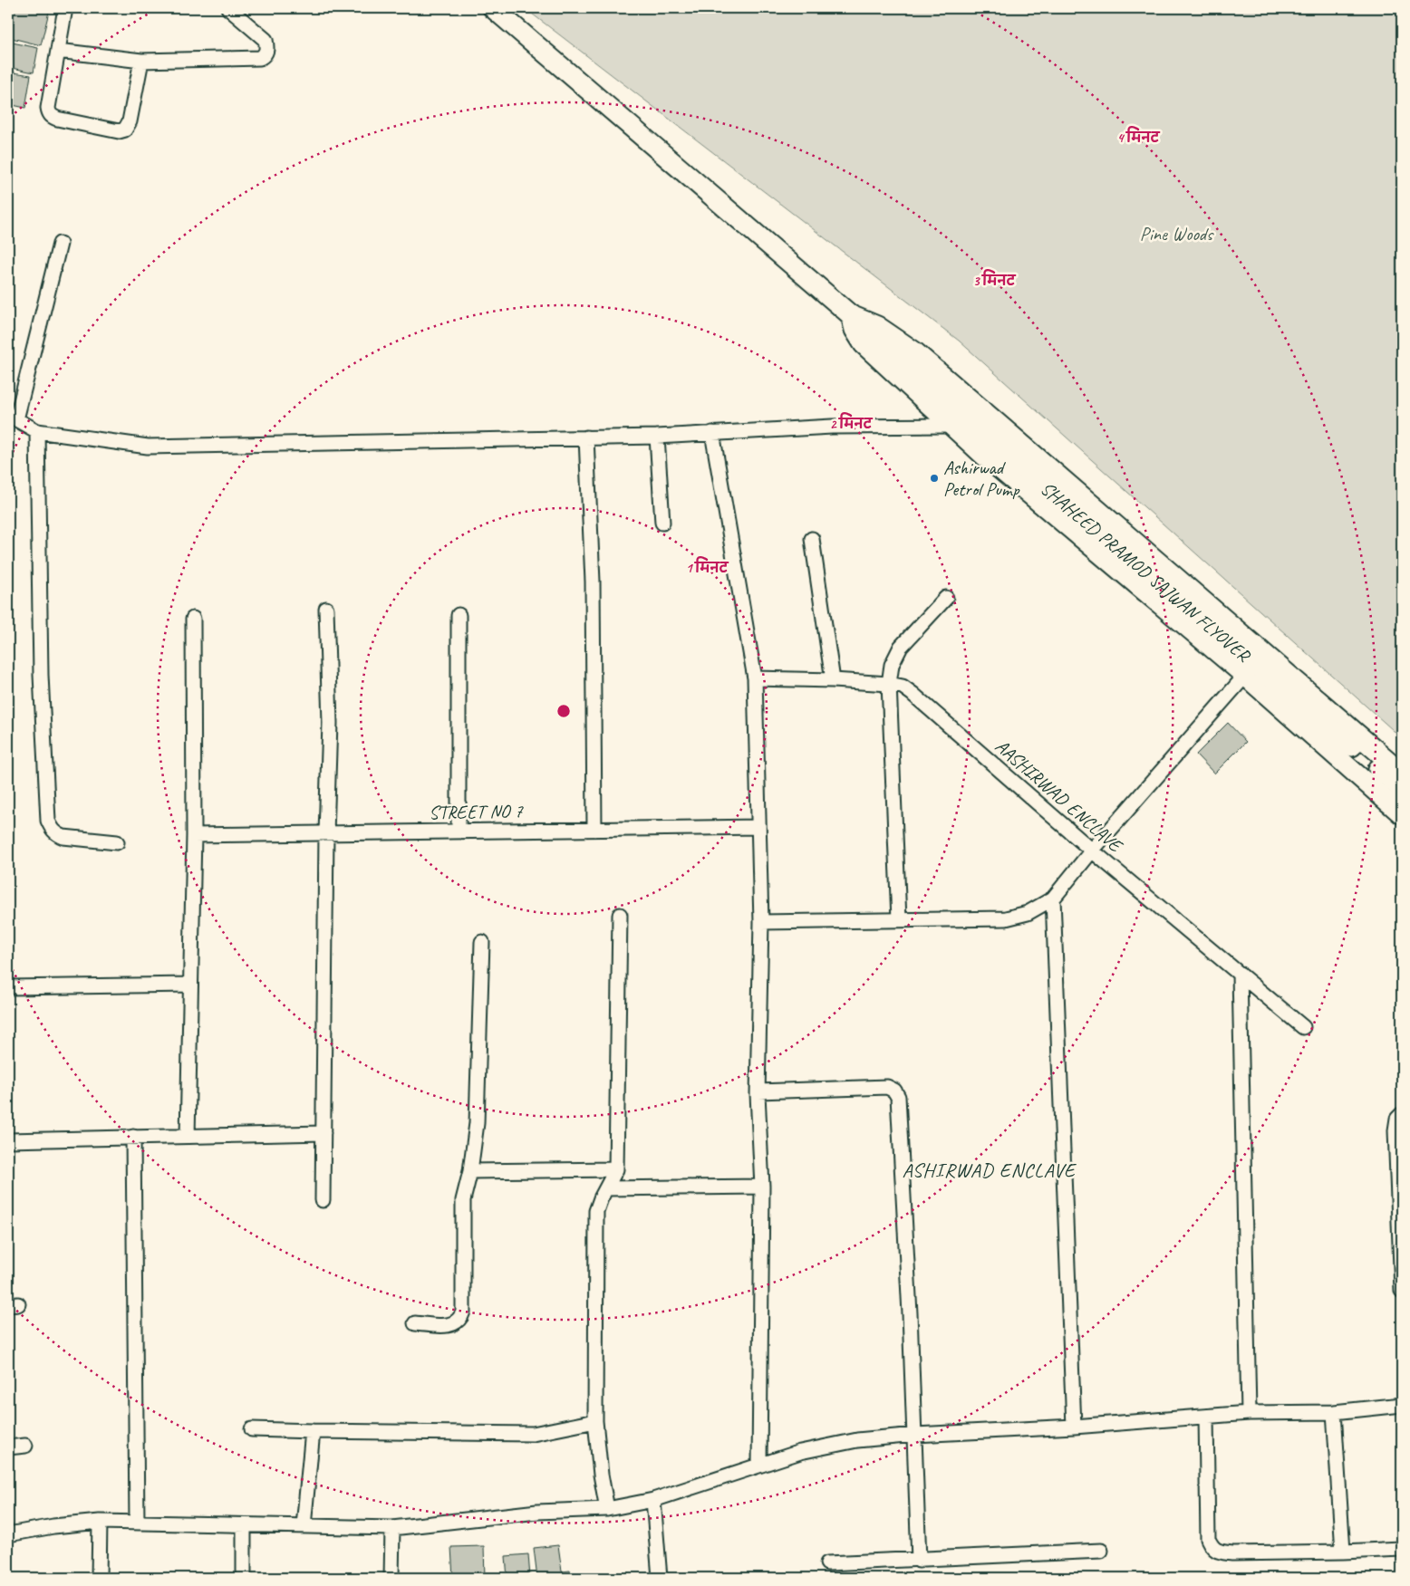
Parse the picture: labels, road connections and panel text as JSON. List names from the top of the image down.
{
  "streets": {
    "street": ["SHAHEED PRAMOD SAJWAN FLYOVER", "AASHIRWAD ENCLAVE", "STREET NO 7"]
  },
  "districts": ["ASHIRWAD ENCLAVE"],
  "parks": ["Pine Woods"],
  "places": ["Ashirwad Petrol Pump"],
  "rings": [
    "4 मिनट",
    "3 मिनट",
    "2 मिनट",
    "1 मिनट"
  ]
}
